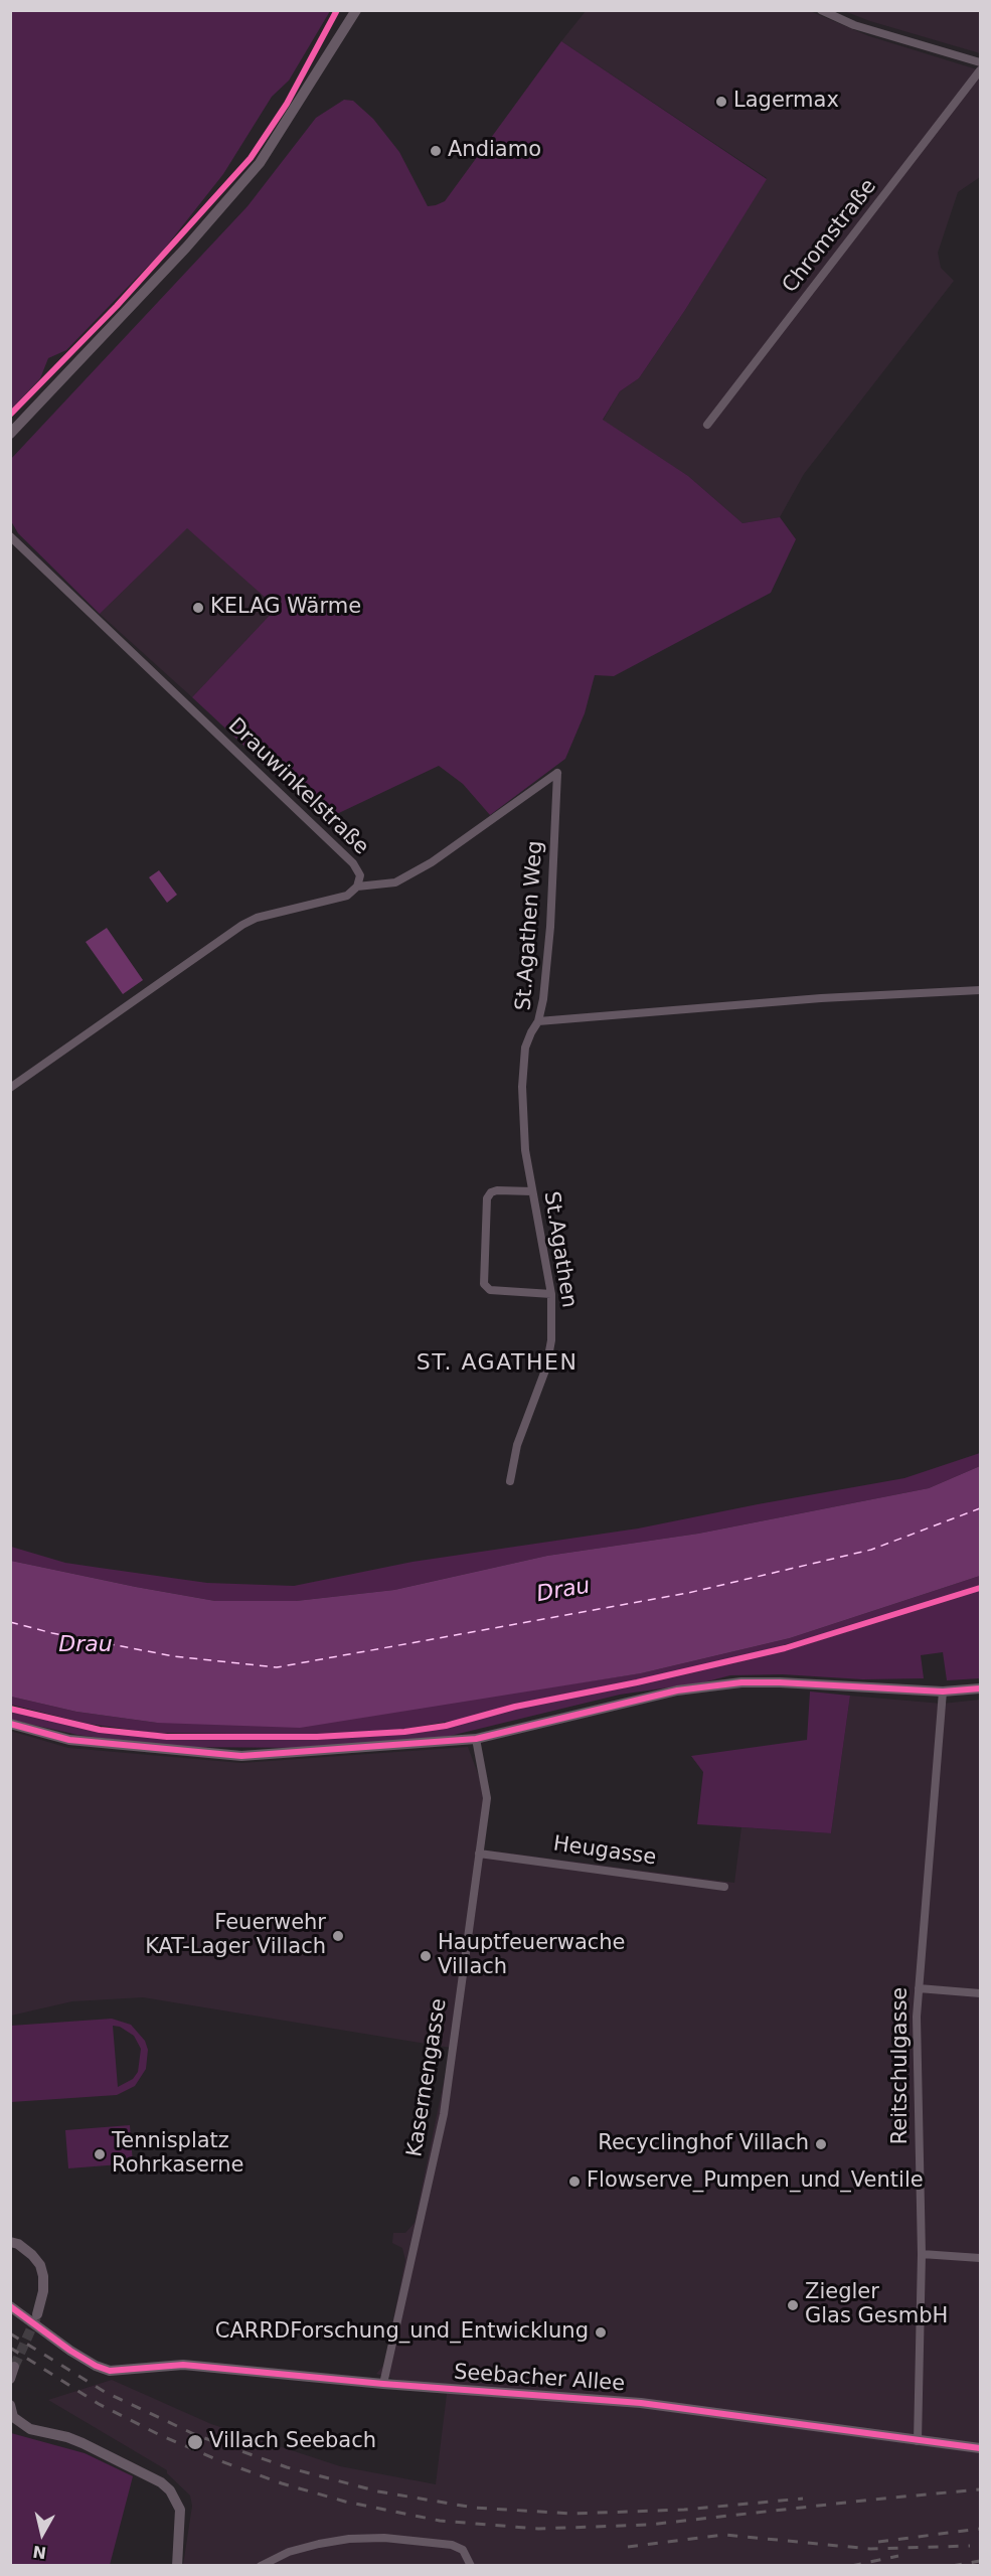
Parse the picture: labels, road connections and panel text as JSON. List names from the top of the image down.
{
  "streets": {
    "street": [
      "Chromstraße",
      "Drauwinkelstraße",
      "St.Agathen Weg",
      "St.Agathen",
      "Heugasse",
      "Reitschulgasse",
      "Kasernengasse",
      "Seebacher Allee"
    ]
  },
  "crossings": [
    ["Drauwinkelstraße", "St.Agathen Weg"],
    ["St.Agathen Weg", "St.Agathen"],
    ["Heugasse", "Kasernengasse"],
    ["Reitschulgasse", "Seebacher Allee"],
    ["Kasernengasse", "Seebacher Allee"]
  ],
  "districts": ["ST. AGATHEN"],
  "water": ["Drau"],
  "places": [
    "Lagermax",
    "Andiamo",
    "KELAG Wärme",
    "Feuerwehr KAT-Lager Villach",
    "Hauptfeuerwache Villach",
    "Recyclinghof Villach",
    "Tennisplatz Rohrkaserne",
    "Flowserve_Pumpen_und_Ventile",
    "Ziegler Glas GesmbH",
    "CARRDForschung_und_Entwicklung",
    "Villach Seebach"
  ],
  "north": "bottom"
}
